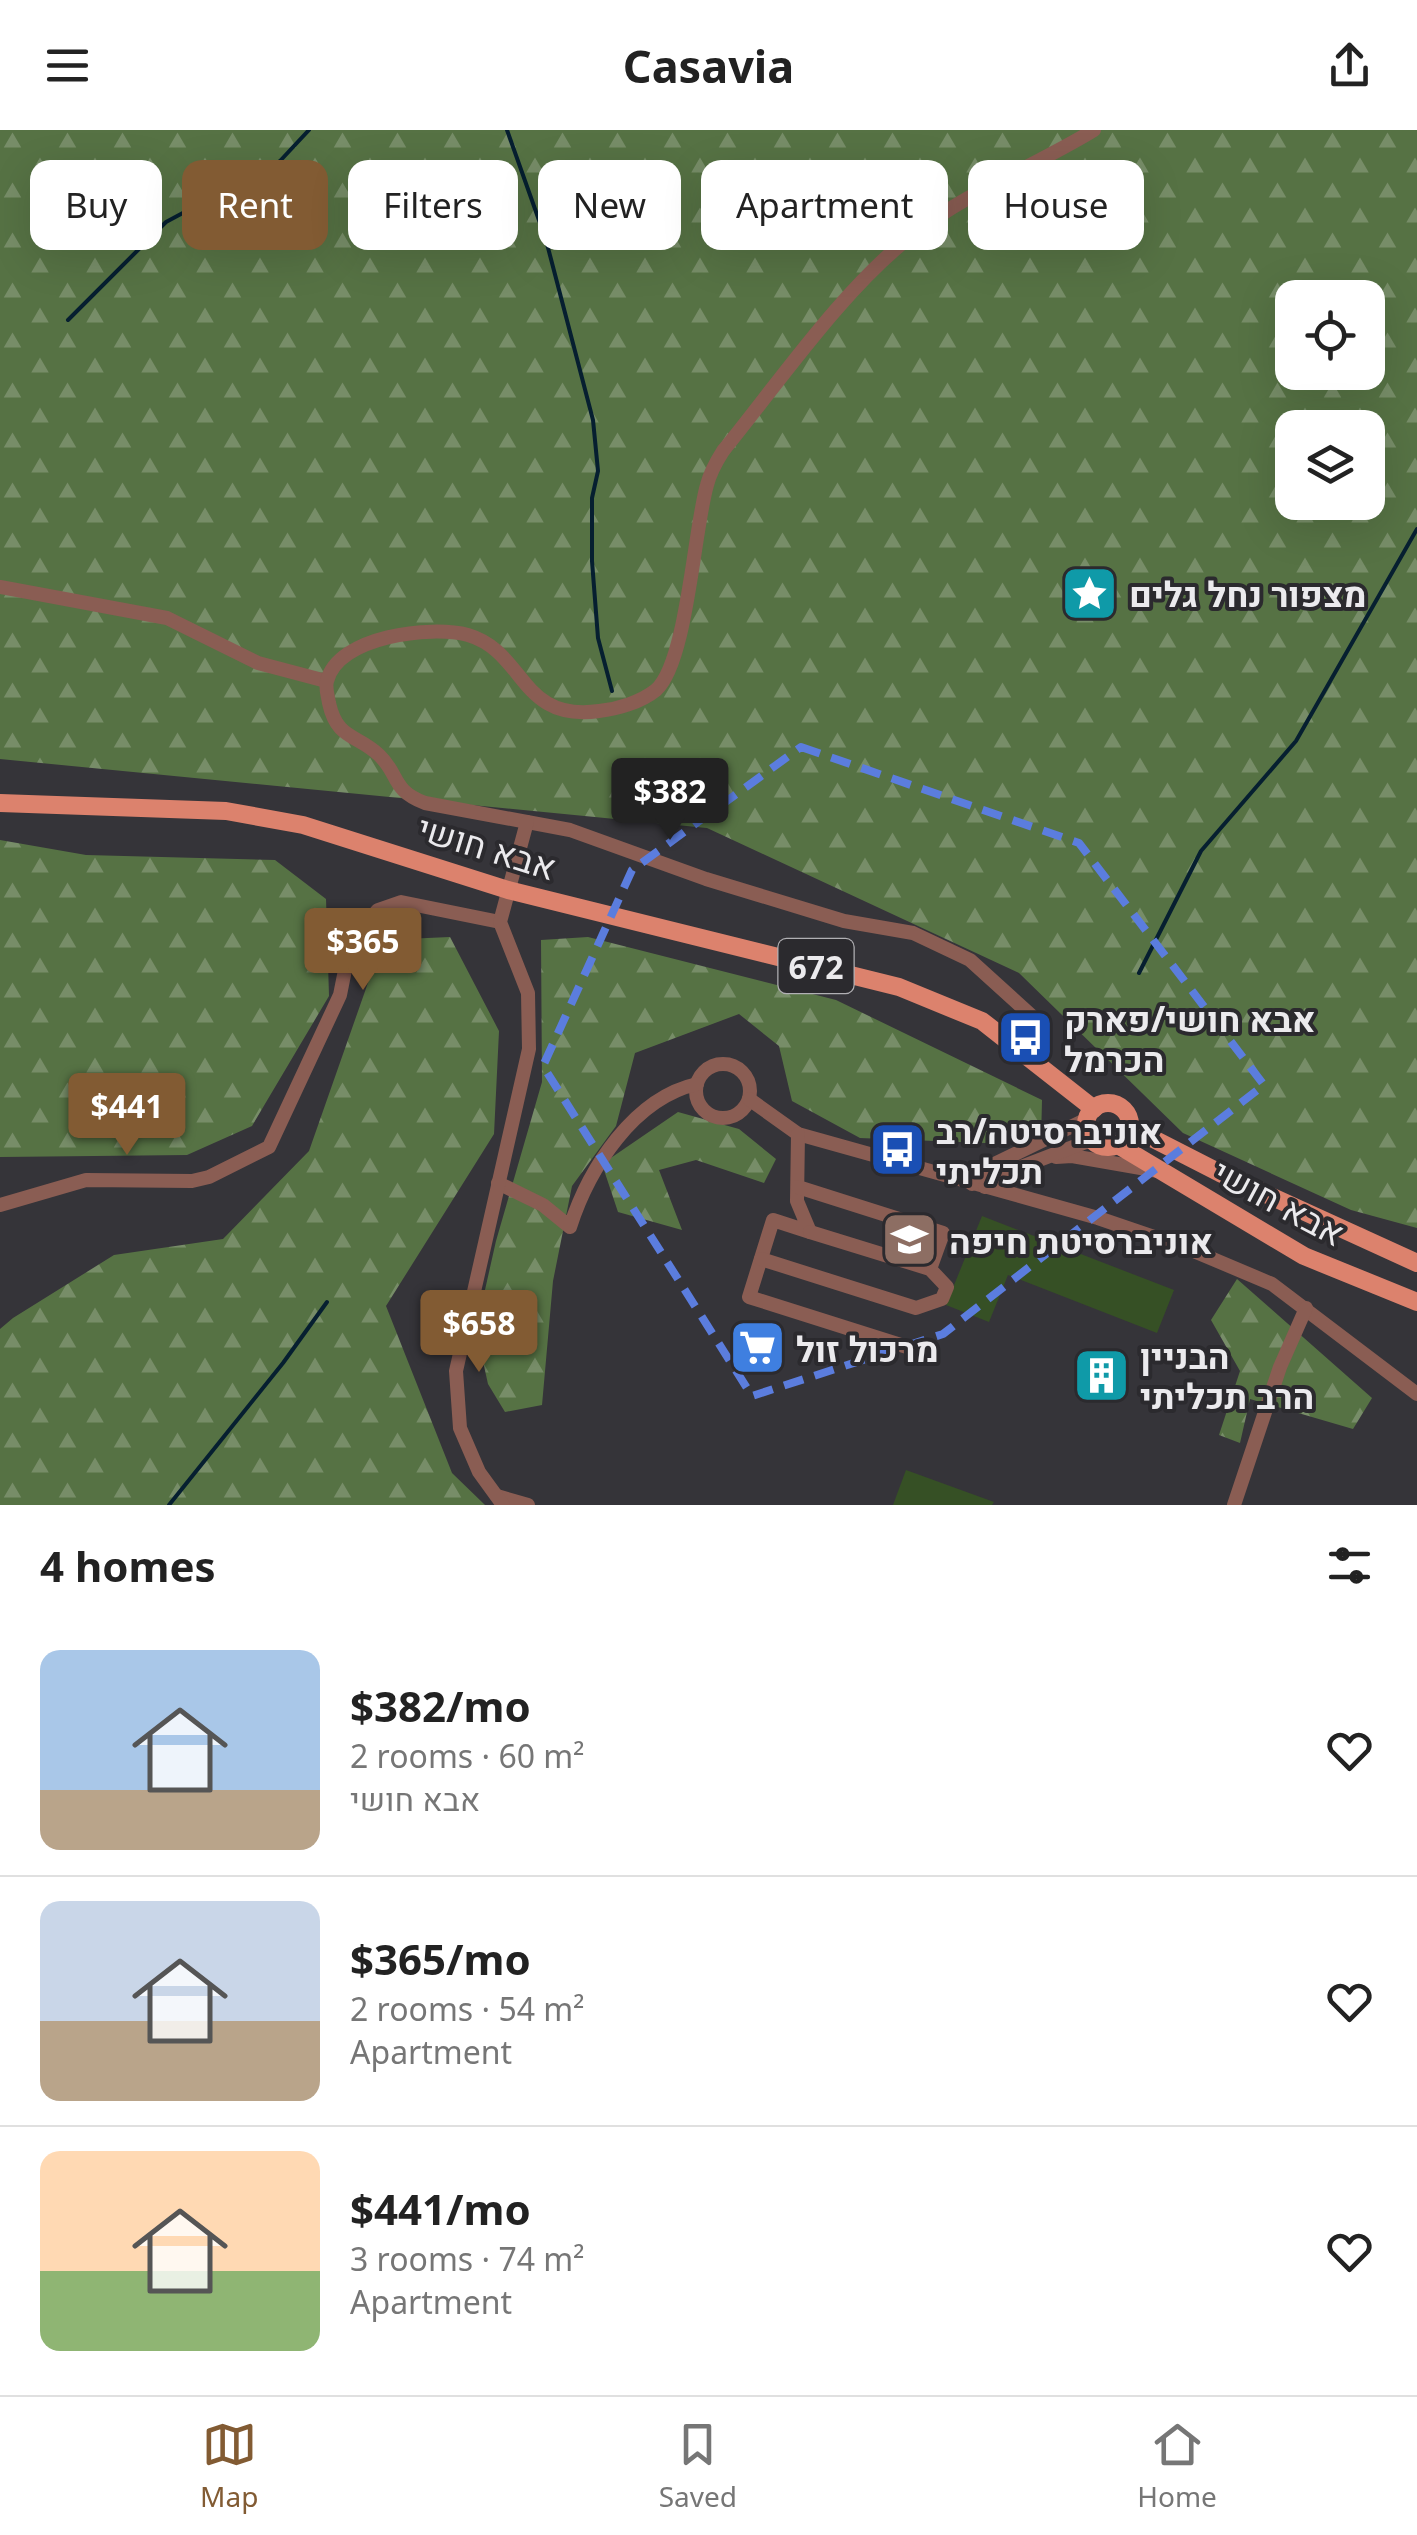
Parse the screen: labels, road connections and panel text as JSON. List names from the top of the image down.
{
  "streets": {
    "main road": ["אבא חושי", "672"]
  },
  "places": {
    "place": ["מצפור נחל גלים"],
    "bus stop": ["אבא חושי/פארק הכרמל", "אוניברסיטה/רב תכליתי"],
    "school or university": ["אוניברסיטת חיפה"],
    "supermarket": ["מרכול זול"],
    "building": ["הבניין הרב תכליתי"]
  },
  "page": {
    "header": "Casavia",
    "chip": [
      "Buy",
      "Rent",
      "Filters",
      "New",
      "Apartment",
      "House"
    ],
    "price": [
      "$382",
      "$365",
      "$441",
      "$658"
    ],
    "heading": "4 homes",
    "list": [
      {
        "name": "$382/mo",
        "note": "2 rooms · 60 m² · אבא חושי"
      },
      {
        "name": "$365/mo",
        "note": "2 rooms · 54 m² · Apartment"
      },
      {
        "name": "$441/mo",
        "note": "3 rooms · 74 m² · Apartment"
      }
    ],
    "tabs": ["Map", "Saved", "Home"]
  }
}
